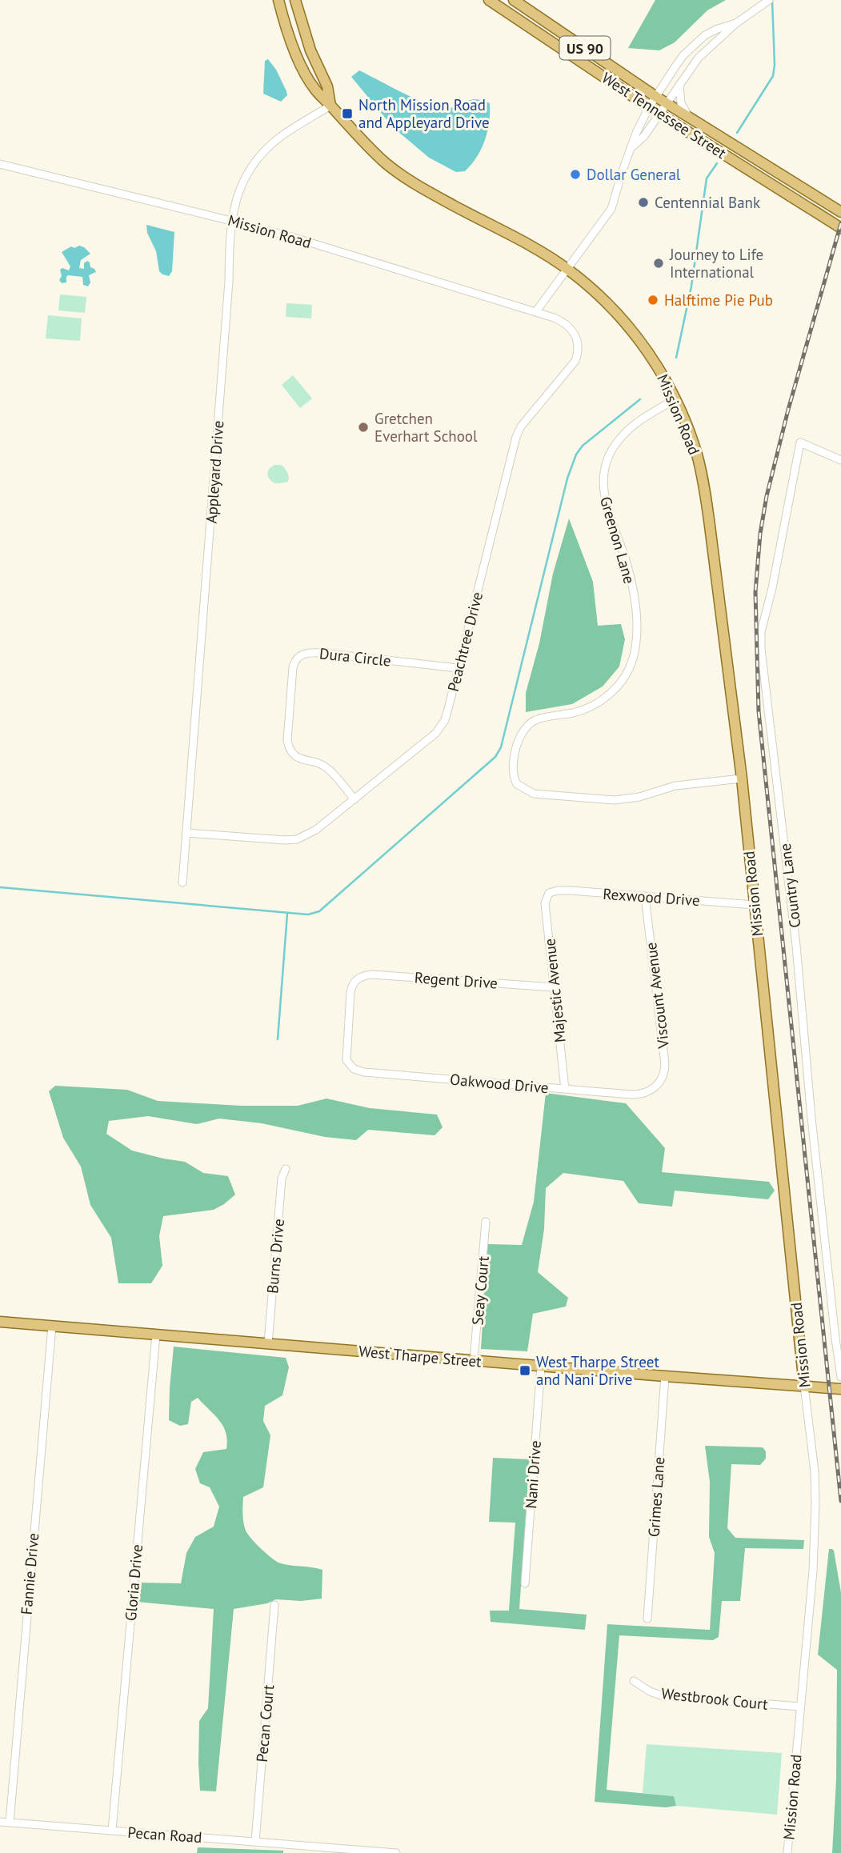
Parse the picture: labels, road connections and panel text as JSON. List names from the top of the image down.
{
  "streets": {
    "main road": [
      "US 90",
      "West Tennessee Street",
      "Mission Road",
      "West Tharpe Street"
    ],
    "street": [
      "Appleyard Drive",
      "Greenon Lane",
      "Peachtree Drive",
      "Dura Circle",
      "Country Lane",
      "Rexwood Drive",
      "Regent Drive",
      "Majestic Avenue",
      "Viscount Avenue",
      "Oakwood Drive",
      "Burns Drive",
      "Seay Court",
      "Nani Drive",
      "Grimes Lane",
      "Fannie Drive",
      "Gloria Drive",
      "Westbrook Court",
      "Pecan Court",
      "Pecan Road"
    ]
  },
  "crossings": [
    ["Mission Road", "Appleyard Drive"],
    ["Mission Road", "Greenon Lane"],
    ["Mission Road", "Peachtree Drive"],
    ["Mission Road", "Rexwood Drive"],
    ["Mission Road", "West Tharpe Street"],
    ["Mission Road", "Westbrook Court"],
    ["Appleyard Drive", "Peachtree Drive"],
    ["Peachtree Drive", "Dura Circle"],
    ["Rexwood Drive", "Majestic Avenue"],
    ["Rexwood Drive", "Viscount Avenue"],
    ["Regent Drive", "Majestic Avenue"],
    ["Regent Drive", "Oakwood Drive"],
    ["Majestic Avenue", "Oakwood Drive"],
    ["Viscount Avenue", "Oakwood Drive"],
    ["Burns Drive", "West Tharpe Street"],
    ["Seay Court", "West Tharpe Street"],
    ["West Tharpe Street", "Nani Drive"],
    ["West Tharpe Street", "Grimes Lane"],
    ["West Tharpe Street", "Fannie Drive"],
    ["West Tharpe Street", "Gloria Drive"],
    ["Fannie Drive", "Pecan Road"],
    ["Gloria Drive", "Pecan Road"],
    ["Pecan Court", "Pecan Road"]
  ],
  "places": {
    "transit": ["North Mission Road and Appleyard Drive", "West Tharpe Street and Nani Drive"],
    "other": [
      "Dollar General",
      "Centennial Bank",
      "Journey to Life International",
      "Halftime Pie Pub",
      "Gretchen Everhart School"
    ]
  }
}
